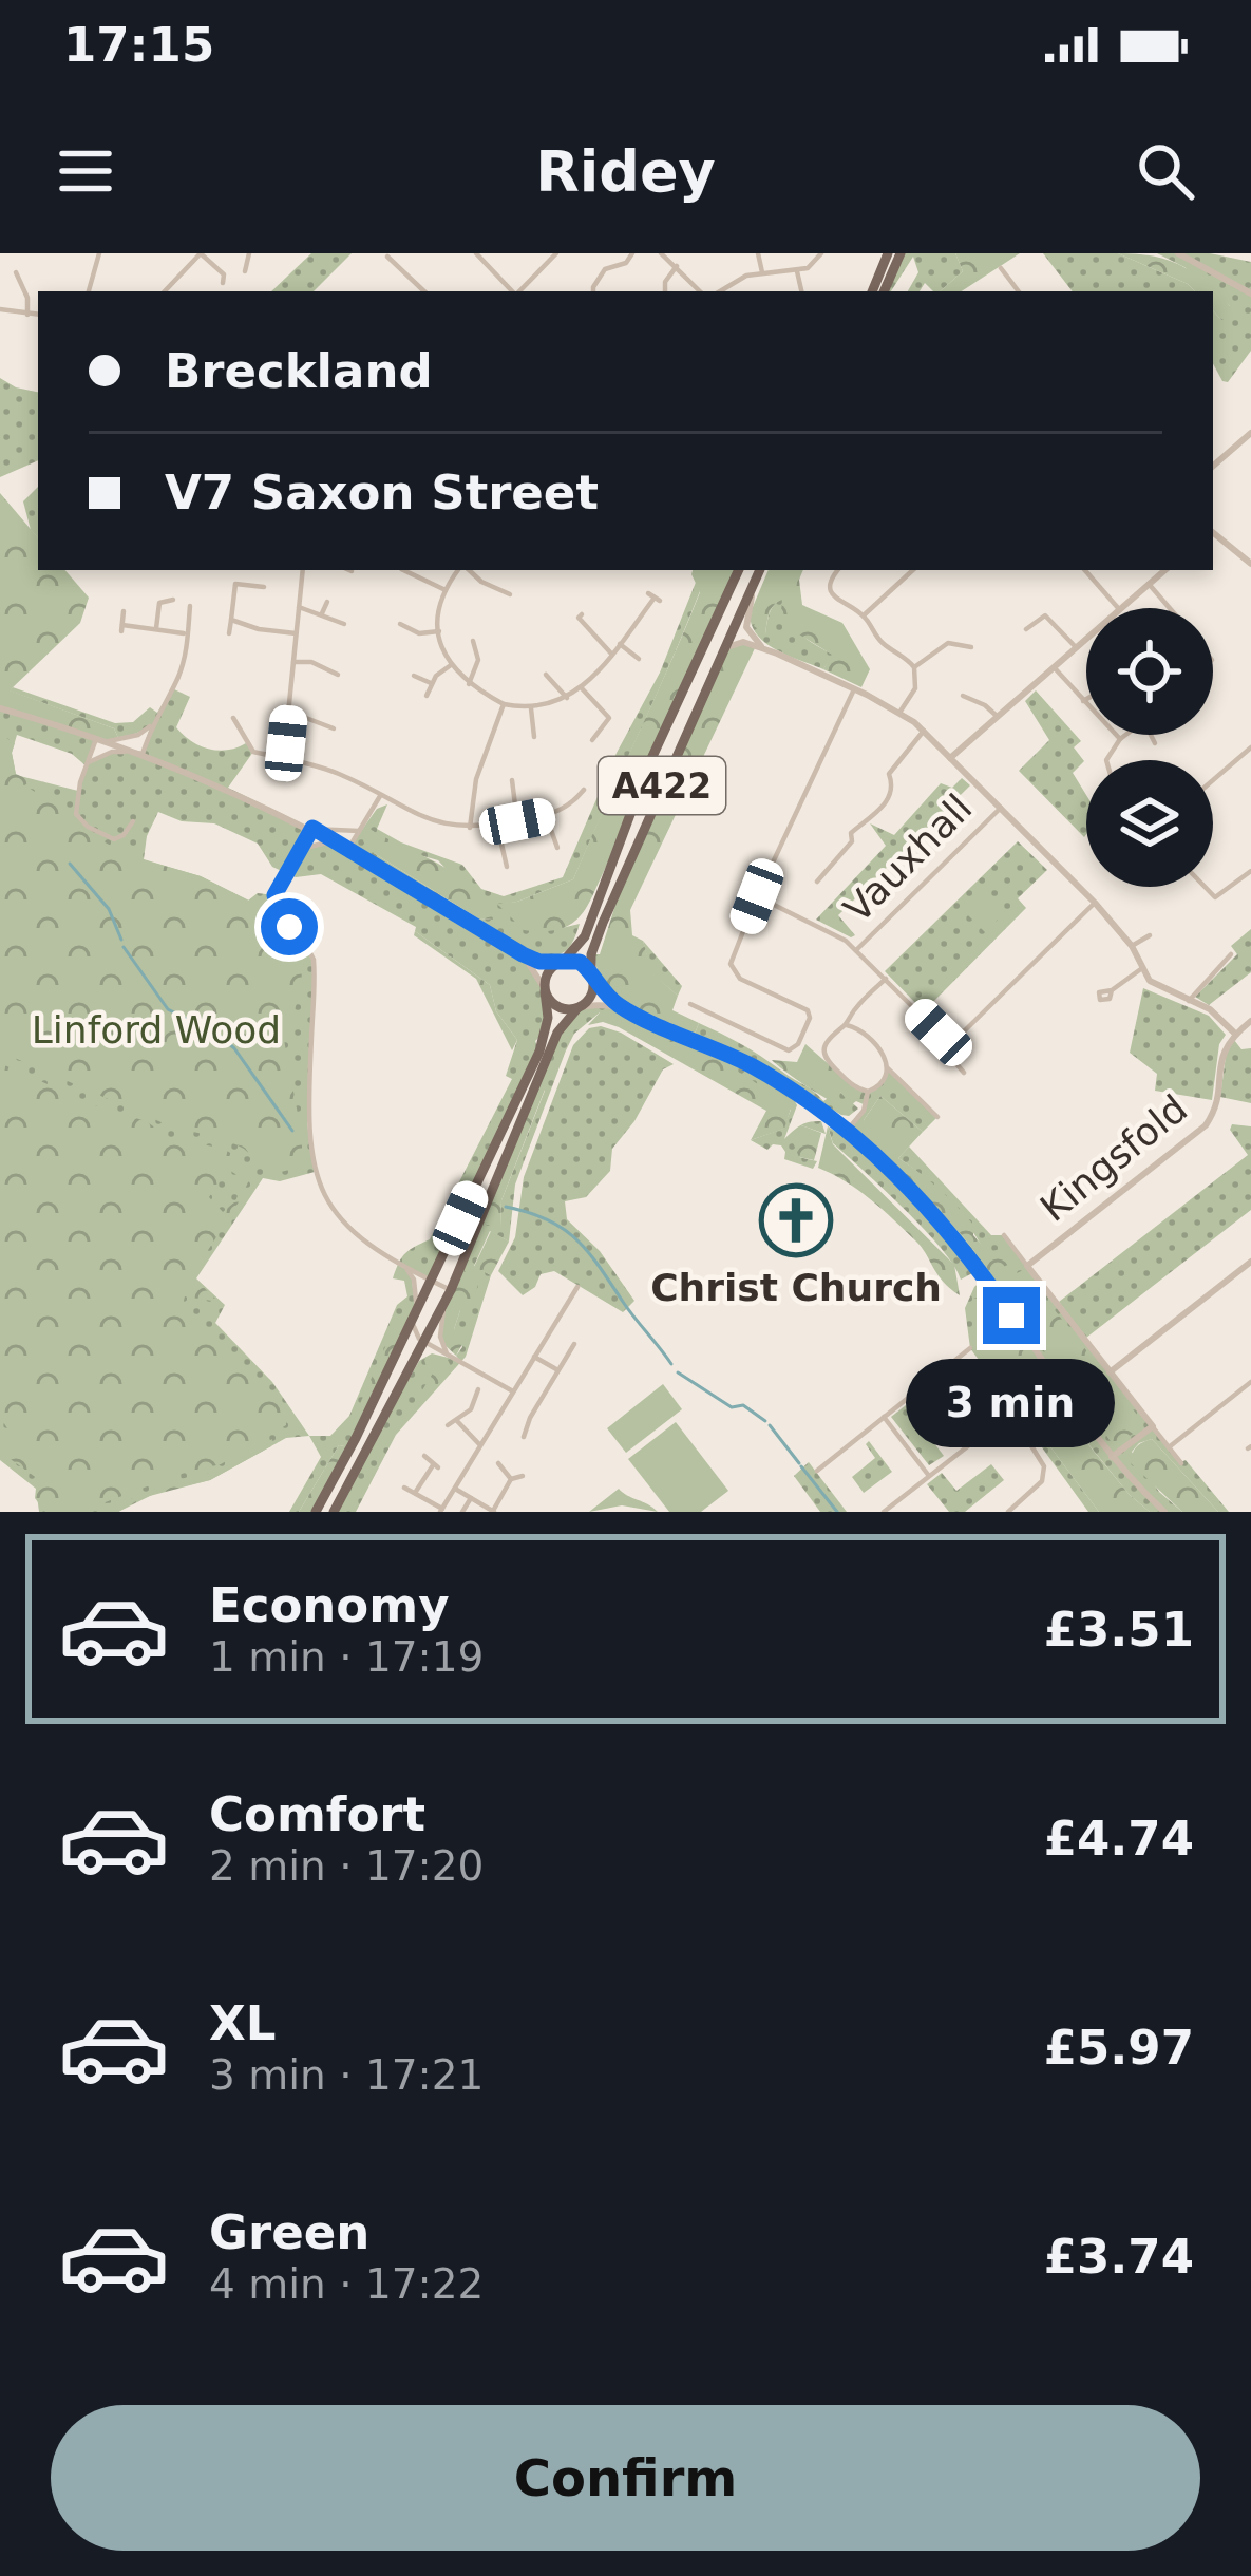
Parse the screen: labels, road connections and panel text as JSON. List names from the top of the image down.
{
  "streets": {
    "main road": ["A422"],
    "street": ["Vauxhall", "Kingsfold"]
  },
  "parks": ["Linford Wood"],
  "places": {
    "church": ["Christ Church"]
  },
  "page": {
    "status": "17:15",
    "header": "Ridey",
    "banner": ["Breckland", "V7 Saxon Street"],
    "bubble": "3 min",
    "list": [
      {
        "name": "Economy",
        "note": "1 min · 17:19",
        "value": "£3.51"
      },
      {
        "name": "Comfort",
        "note": "2 min · 17:20",
        "value": "£4.74"
      },
      {
        "name": "XL",
        "note": "3 min · 17:21",
        "value": "£5.97"
      },
      {
        "name": "Green",
        "note": "4 min · 17:22",
        "value": "£3.74"
      }
    ],
    "buttons": "Confirm"
  }
}
